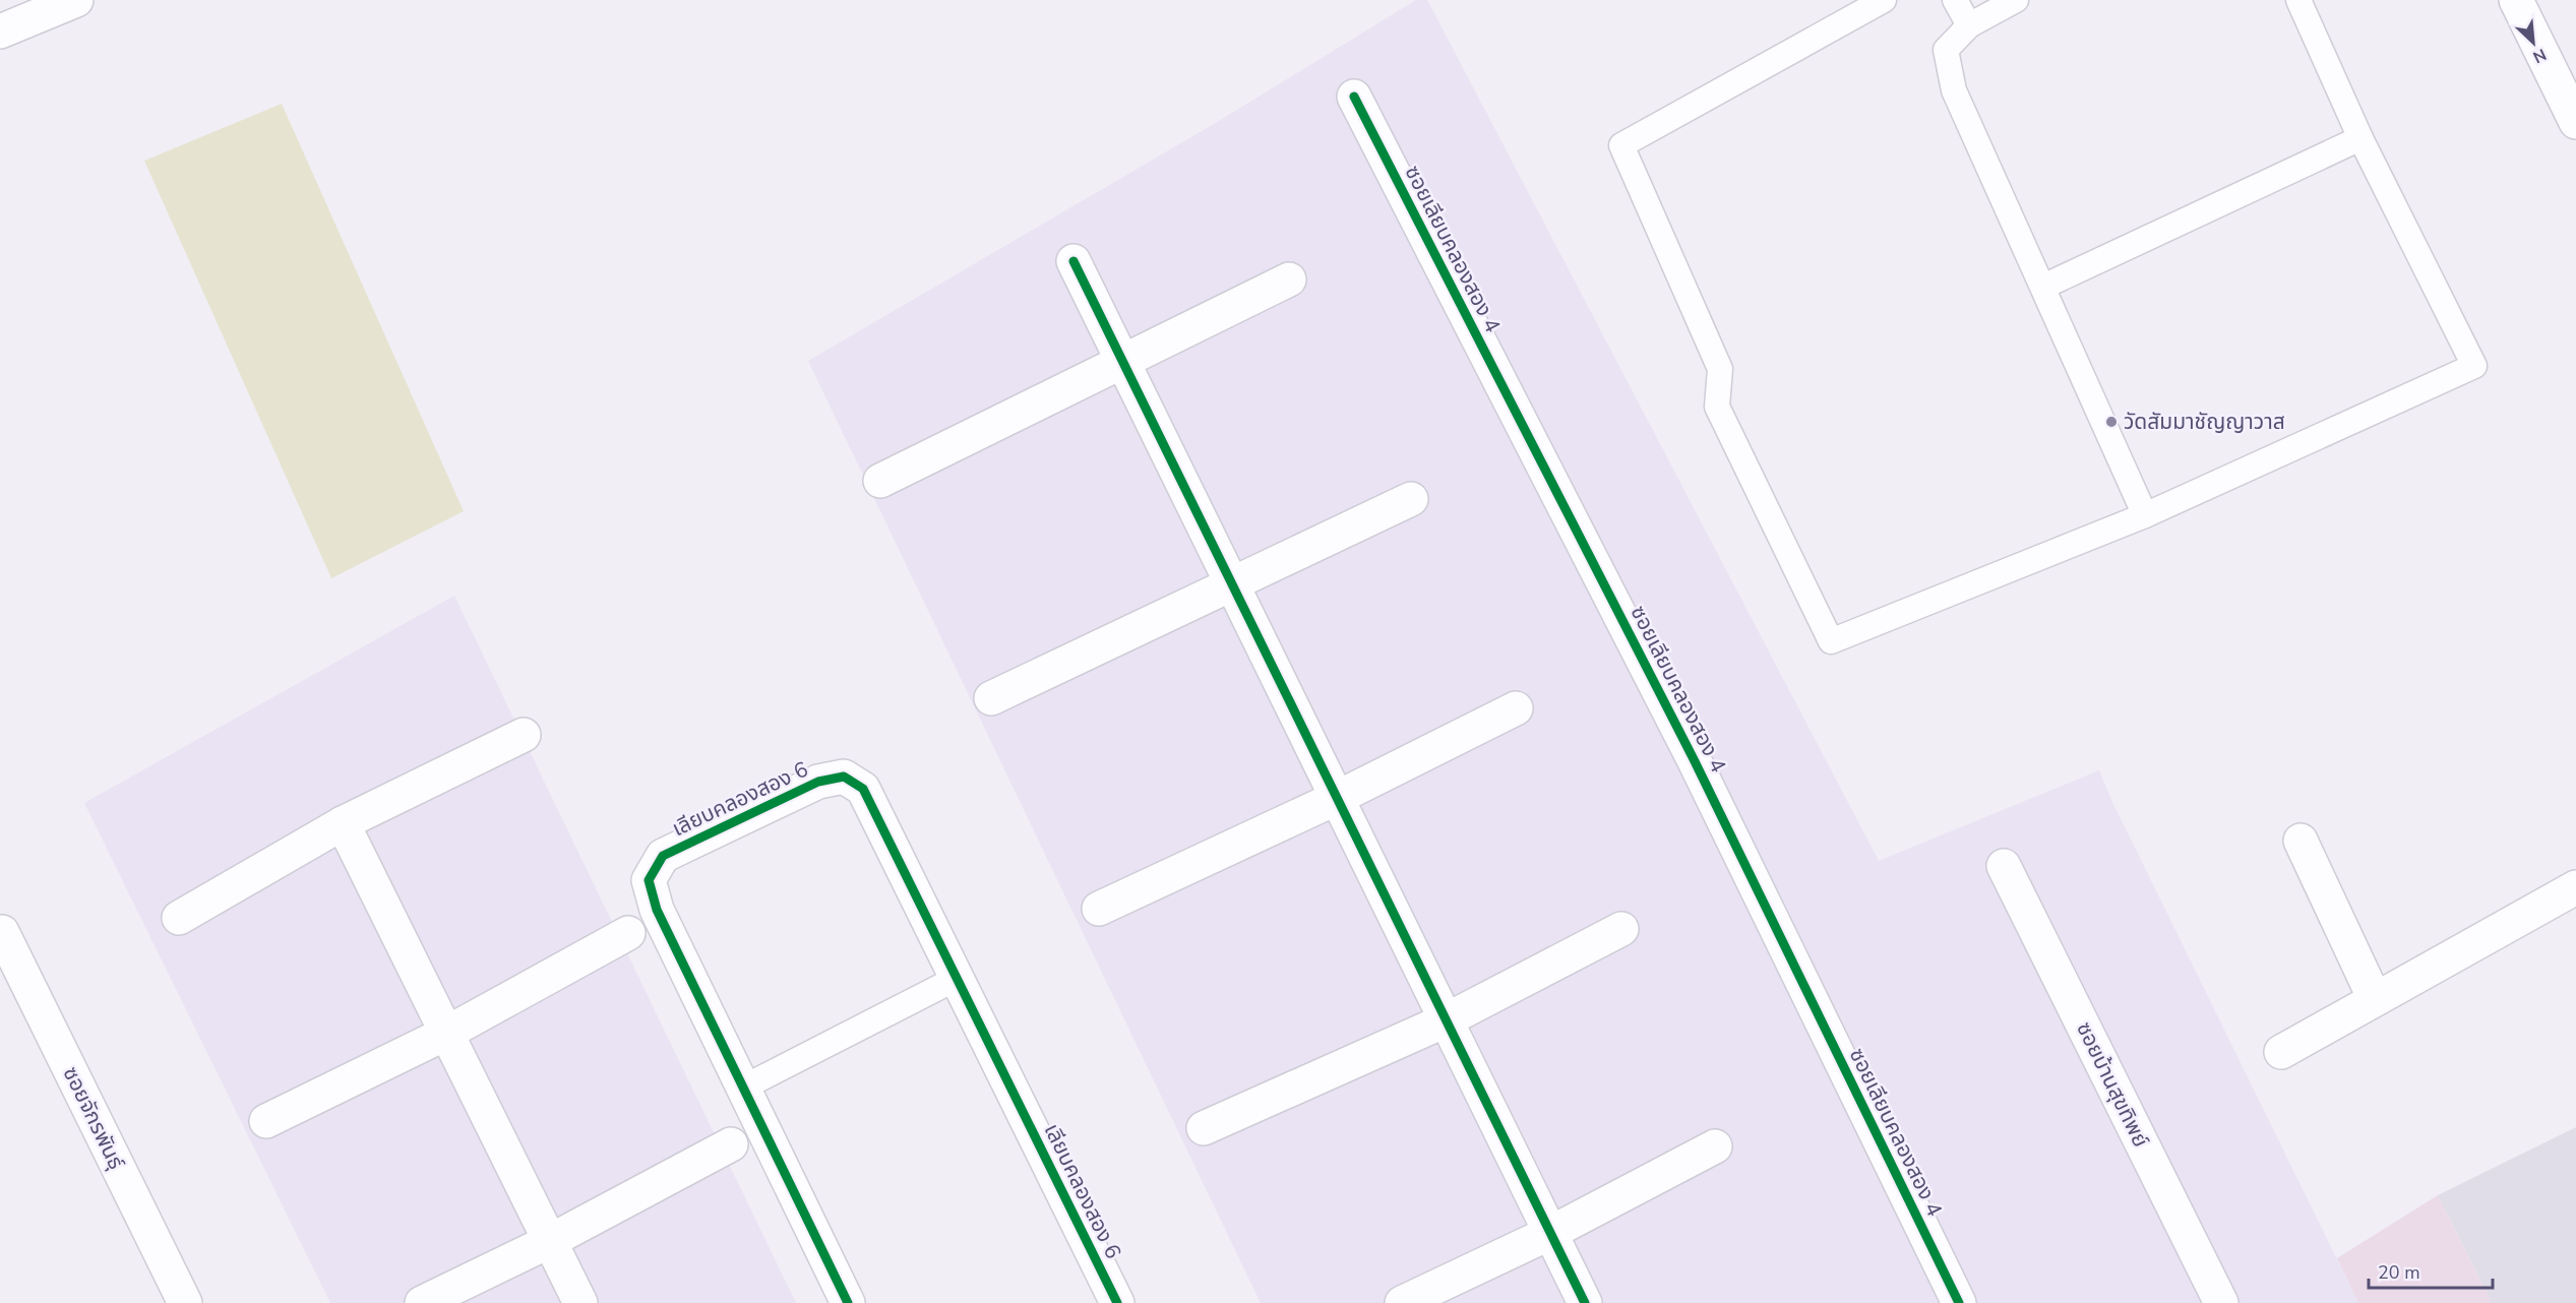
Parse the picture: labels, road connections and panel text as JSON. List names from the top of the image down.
{
  "streets": {
    "street": [
      "ซอยเลียบคลองสอง 4",
      "เลียบคลองสอง 6",
      "ซอยบ้านสุขทิพย์",
      "ซอยจักรพันธุ์"
    ]
  },
  "places": ["วัดสัมมาชัญญาวาส"],
  "scale_bar": "20 m",
  "north": "bottom right"
}
